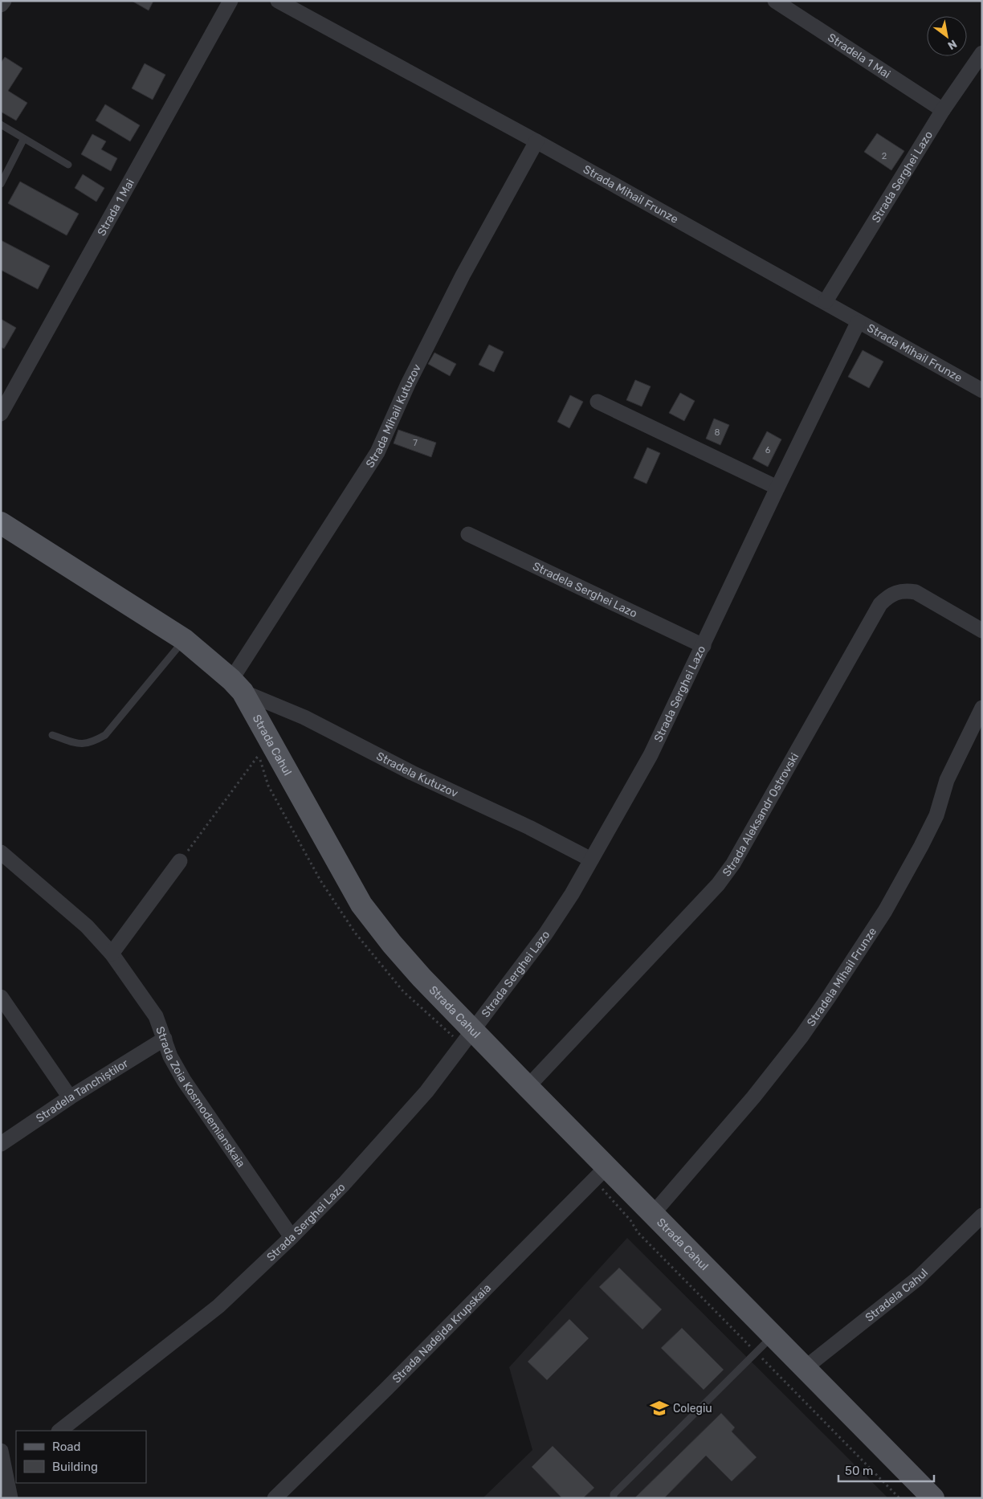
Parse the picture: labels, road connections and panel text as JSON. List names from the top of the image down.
{
  "streets": {
    "main road": ["Strada Cahul"],
    "street": [
      "Stradela 1 Mai",
      "Strada Serghei Lazo",
      "Strada Mihail Frunze",
      "Strada 1 Mai",
      "Strada Mihail Kutuzov",
      "Stradela Serghei Lazo",
      "Stradela Kutuzov",
      "Strada Aleksandr Ostrovski",
      "Stradela Mihail Frunze",
      "Stradela Tanchiștilor",
      "Strada Zoia Kosmodemianskaia",
      "Stradela Cahul",
      "Strada Nadejda Krupskaia"
    ]
  },
  "crossings": [
    ["Stradela 1 Mai", "Strada Serghei Lazo"],
    ["Strada Serghei Lazo", "Strada Mihail Frunze"],
    ["Strada Serghei Lazo", "Stradela Serghei Lazo"],
    ["Strada Serghei Lazo", "Strada Cahul"],
    ["Strada Serghei Lazo", "Stradela Kutuzov"],
    ["Strada Serghei Lazo", "Strada Zoia Kosmodemianskaia"],
    ["Strada Mihail Frunze", "Strada Mihail Kutuzov"],
    ["Strada Mihail Kutuzov", "Strada Cahul"],
    ["Strada Mihail Kutuzov", "Stradela Kutuzov"],
    ["Strada Cahul", "Stradela Kutuzov"],
    ["Strada Cahul", "Strada Aleksandr Ostrovski"],
    ["Strada Cahul", "Stradela Mihail Frunze"],
    ["Strada Cahul", "Stradela Cahul"],
    ["Strada Cahul", "Strada Nadejda Krupskaia"],
    ["Stradela Tanchiștilor", "Strada Zoia Kosmodemianskaia"]
  ],
  "places": {
    "school or university": ["Colegiu"]
  },
  "house_numbers": [
    "2",
    "8",
    "7",
    "6"
  ],
  "legend": ["Road", "Building"],
  "scale_bar": "50 m",
  "north": "bottom right"
}
